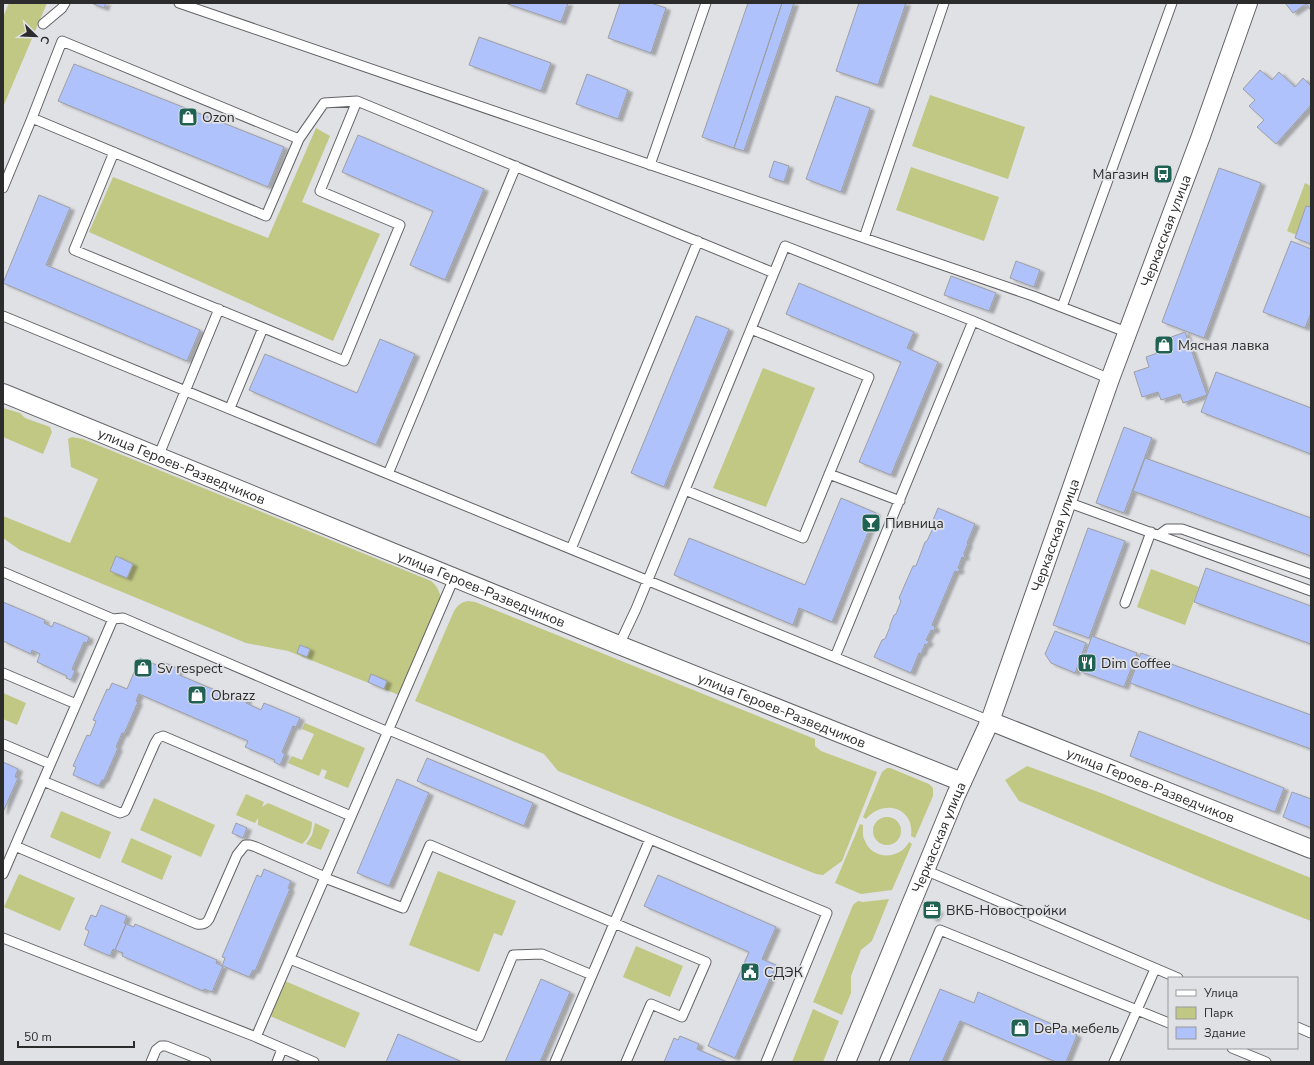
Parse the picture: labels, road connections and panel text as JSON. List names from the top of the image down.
{
  "streets": {
    "street": ["Черкасская улица", "улица Героев-Разведчиков"]
  },
  "crossings": [
    ["Черкасская улица", "улица Героев-Разведчиков"]
  ],
  "places": {
    "shop": [
      "Ozon",
      "Мясная лавка",
      "Sv respect",
      "Obrazz",
      "DePa мебель"
    ],
    "bus stop": ["Магазин"],
    "bar": ["Пивница"],
    "restaurant": ["Dim Coffee"],
    "office": ["ВКБ-Новостройки"],
    "public building": ["СДЭК"]
  },
  "legend": ["Улица", "Парк", "Здание"],
  "scale_bar": "50 m",
  "north": "bottom right"
}
